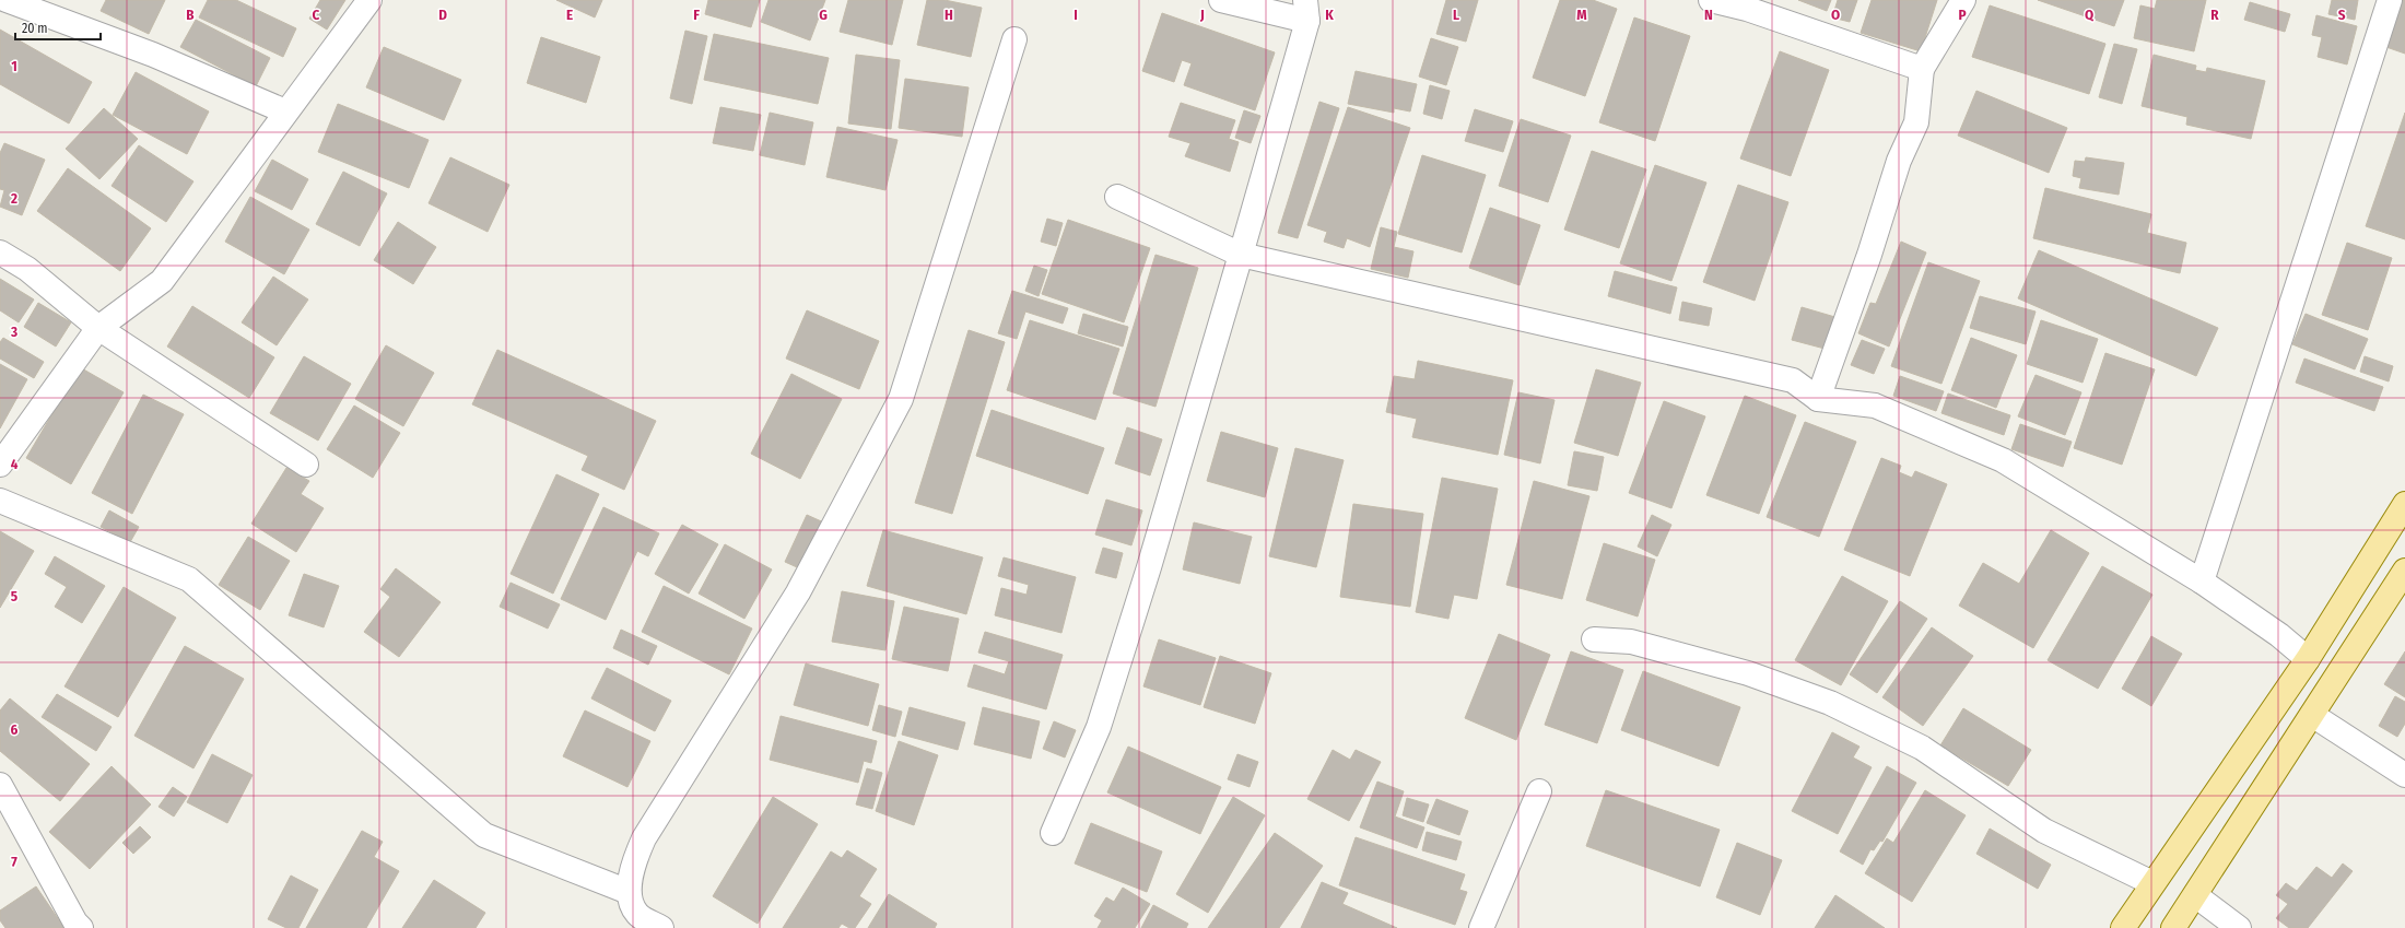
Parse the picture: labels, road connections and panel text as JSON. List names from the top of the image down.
{
  "scale_bar": "20 m",
  "grid": {
    "columns": [
      "B",
      "C",
      "D",
      "E",
      "F",
      "G",
      "H",
      "I",
      "J",
      "K",
      "L",
      "M",
      "N",
      "O",
      "P",
      "Q",
      "R",
      "S"
    ],
    "rows": [
      "1",
      "2",
      "3",
      "4",
      "5",
      "6",
      "7"
    ]
  }
}
